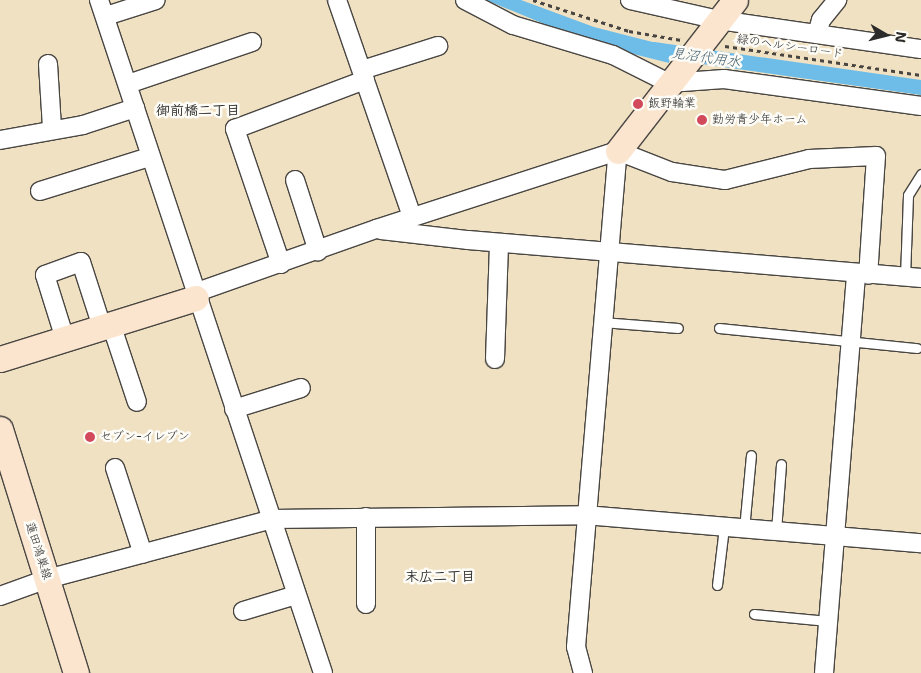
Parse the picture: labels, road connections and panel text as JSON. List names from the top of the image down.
{
  "streets": {
    "street": ["蓮田鴻巣線"],
    "path": ["緑のヘルシーロード"]
  },
  "districts": ["御前橋二丁目", "末広二丁目"],
  "water": ["見沼代用水"],
  "places": ["飯野輪業", "勤労青少年ホーム", "セブン-イレブン"],
  "north": "right"
}
